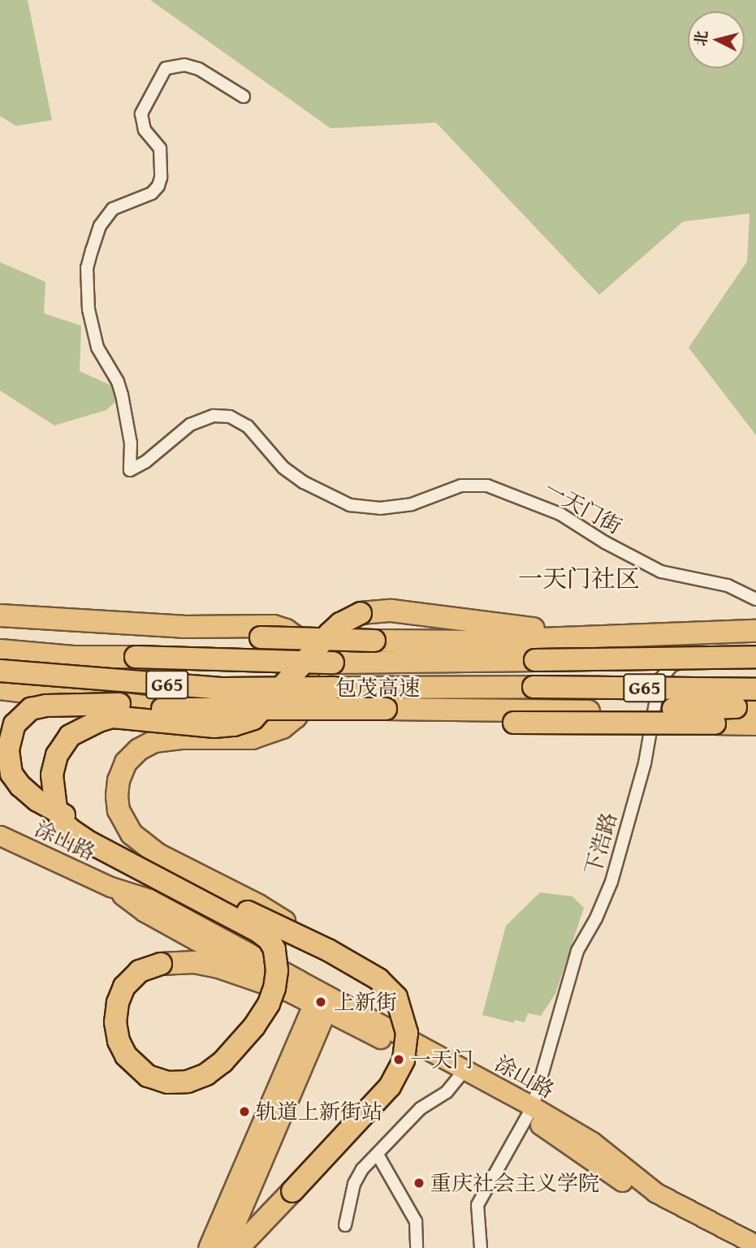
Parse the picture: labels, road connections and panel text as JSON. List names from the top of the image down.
{
  "streets": {
    "highway": ["G65", "包茂高速"],
    "main road": ["涂山路"],
    "street": ["一天门街", "下浩路"]
  },
  "crossings": [
    ["涂山路", "下浩路"]
  ],
  "districts": ["一天门社区"],
  "places": [
    "上新街",
    "一天门",
    "轨道上新街站",
    "重庆社会主义学院"
  ],
  "north": "left"
}
